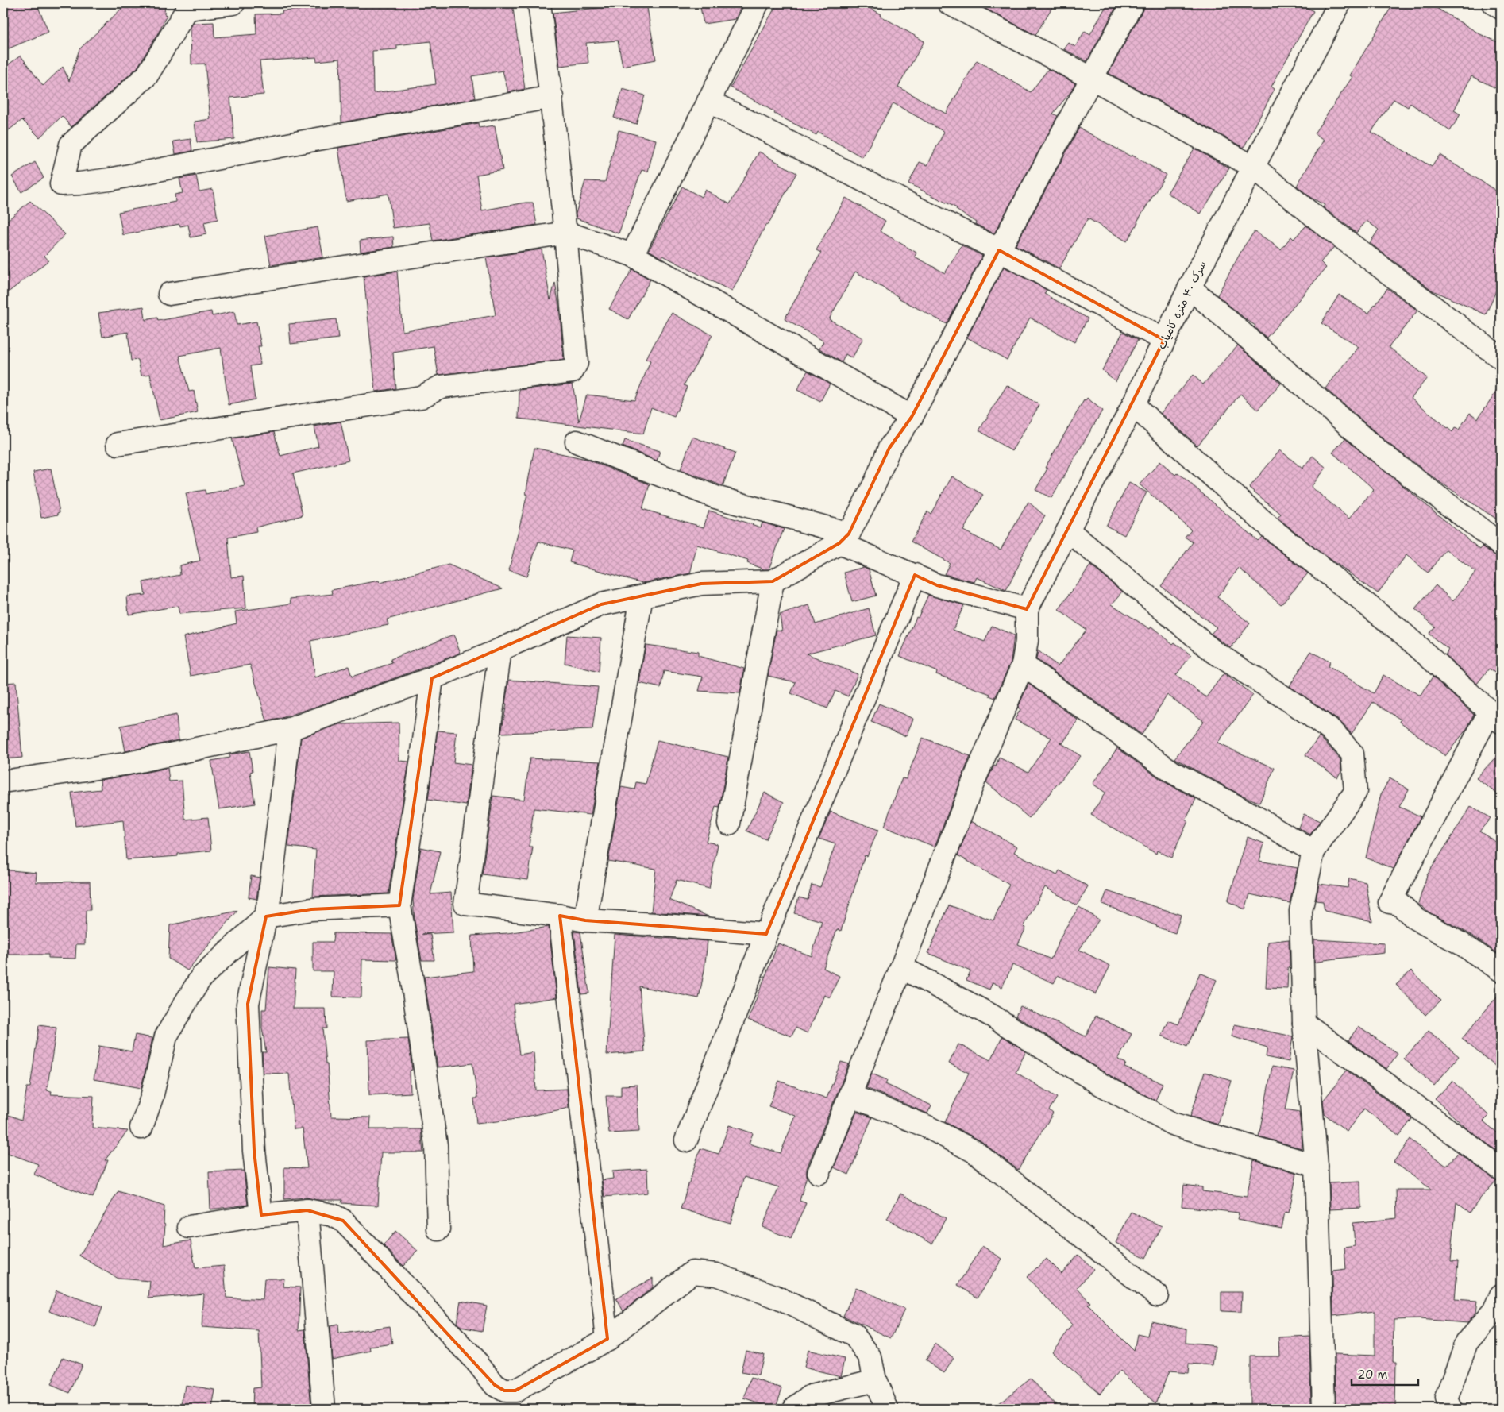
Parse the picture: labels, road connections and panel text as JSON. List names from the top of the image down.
{
  "streets": {
    "street": ["سرک ۴۰ متره کامیاب"]
  },
  "scale_bar": "20 m"
}
